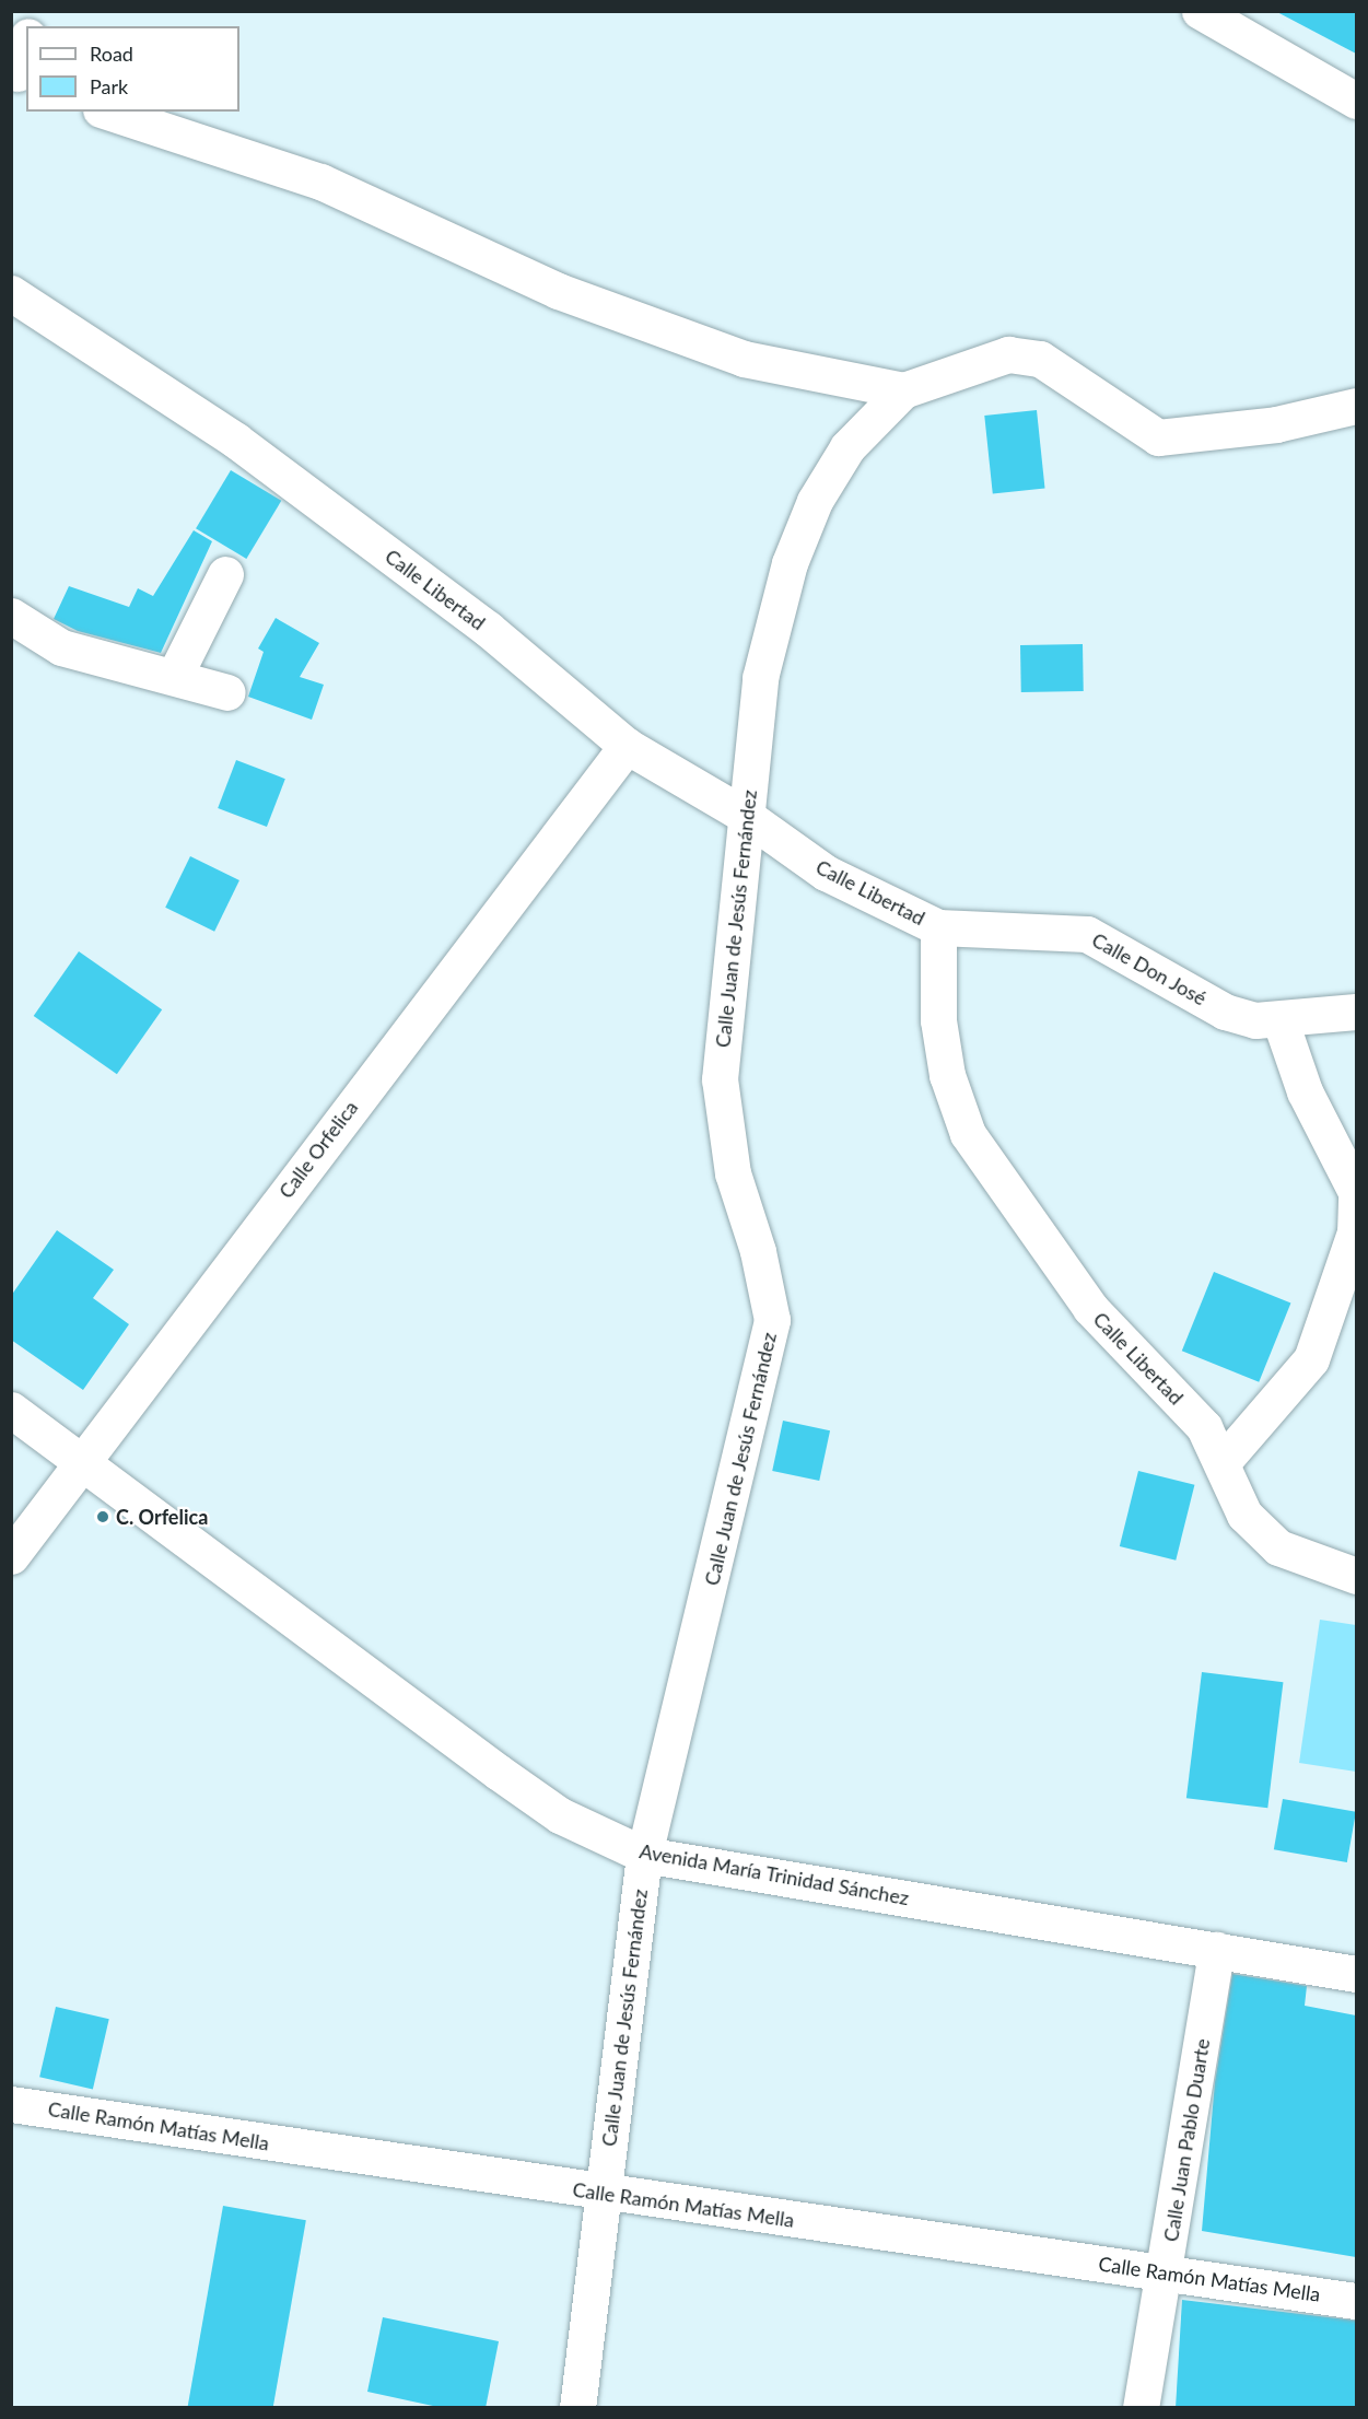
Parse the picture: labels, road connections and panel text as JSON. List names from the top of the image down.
{
  "streets": {
    "street": [
      "Calle Libertad",
      "Calle Juan de Jesús Fernández",
      "Calle Don José",
      "Calle Orfelica",
      "Avenida María Trinidad Sánchez",
      "Calle Ramón Matías Mella",
      "Calle Juan Pablo Duarte"
    ]
  },
  "crossings": [
    ["Calle Libertad", "Calle Juan de Jesús Fernández"],
    ["Calle Libertad", "Calle Don José"],
    ["Calle Libertad", "Calle Orfelica"],
    ["Calle Juan de Jesús Fernández", "Avenida María Trinidad Sánchez"],
    ["Calle Juan de Jesús Fernández", "Calle Ramón Matías Mella"],
    ["Calle Orfelica", "Avenida María Trinidad Sánchez"],
    ["Avenida María Trinidad Sánchez", "Calle Juan Pablo Duarte"],
    ["Calle Ramón Matías Mella", "Calle Juan Pablo Duarte"]
  ],
  "places": ["C. Orfelica"],
  "legend": ["Road", "Park"]
}
